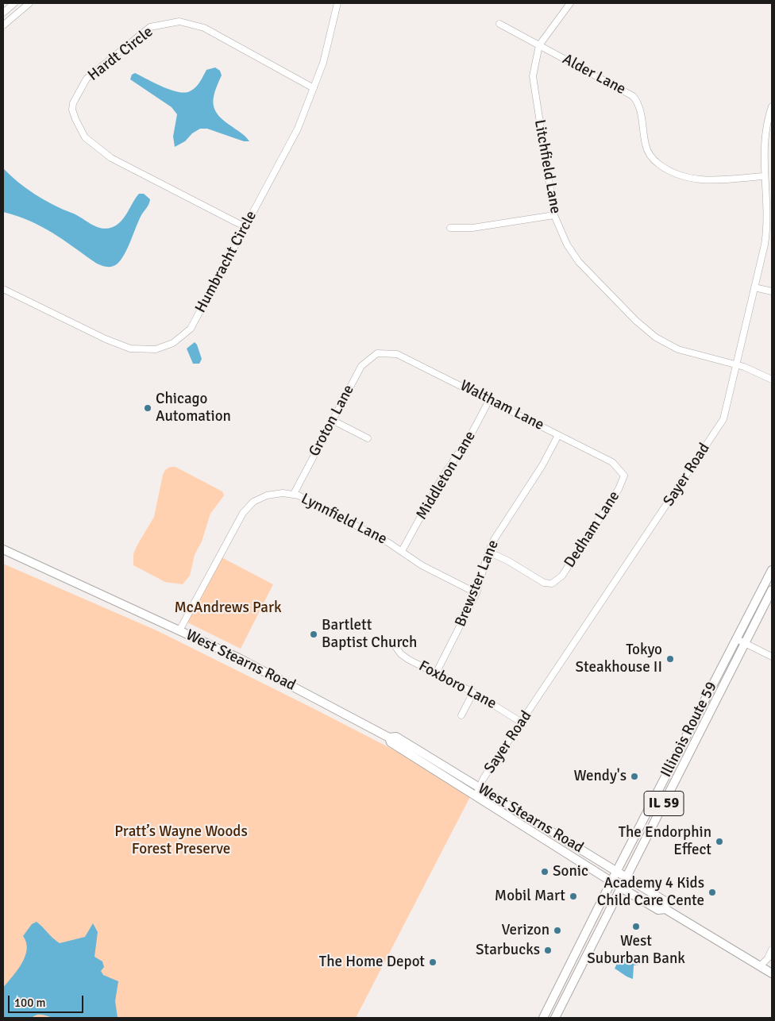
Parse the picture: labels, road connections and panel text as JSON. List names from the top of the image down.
{
  "streets": {
    "main road": ["West Stearns Road", "Illinois Route 59", "IL 59"],
    "street": [
      "Hardt Circle",
      "Alder Lane",
      "Litchfield Lane",
      "Humbracht Circle",
      "Waltham Lane",
      "Groton Lane",
      "Sayer Road",
      "Middleton Lane",
      "Lynnfield Lane",
      "Dedham Lane",
      "Brewster Lane",
      "Foxboro Lane"
    ]
  },
  "crossings": [
    ["Hardt Circle", "Humbracht Circle"],
    ["Alder Lane", "Litchfield Lane"],
    ["Alder Lane", "Sayer Road"],
    ["Litchfield Lane", "Sayer Road"],
    ["Waltham Lane", "Groton Lane"],
    ["Waltham Lane", "Middleton Lane"],
    ["Waltham Lane", "Dedham Lane"],
    ["Waltham Lane", "Brewster Lane"],
    ["Groton Lane", "Lynnfield Lane"],
    ["Sayer Road", "West Stearns Road"],
    ["Sayer Road", "Foxboro Lane"],
    ["Middleton Lane", "Lynnfield Lane"],
    ["Lynnfield Lane", "Brewster Lane"],
    ["Lynnfield Lane", "West Stearns Road"],
    ["Dedham Lane", "Brewster Lane"],
    ["Brewster Lane", "Foxboro Lane"],
    ["West Stearns Road", "Illinois Route 59"]
  ],
  "parks": ["McAndrews Park", "Pratt’s Wayne Woods Forest Preserve"],
  "places": [
    "Chicago Automation",
    "Bartlett Baptist Church",
    "Tokyo Steakhouse II",
    "Wendy's",
    "The Endorphin Effect",
    "Sonic",
    "Academy 4 Kids Child Care Cente",
    "Mobil Mart",
    "West Suburban Bank",
    "Verizon",
    "Starbucks",
    "The Home Depot"
  ],
  "scale_bar": "100 m"
}
